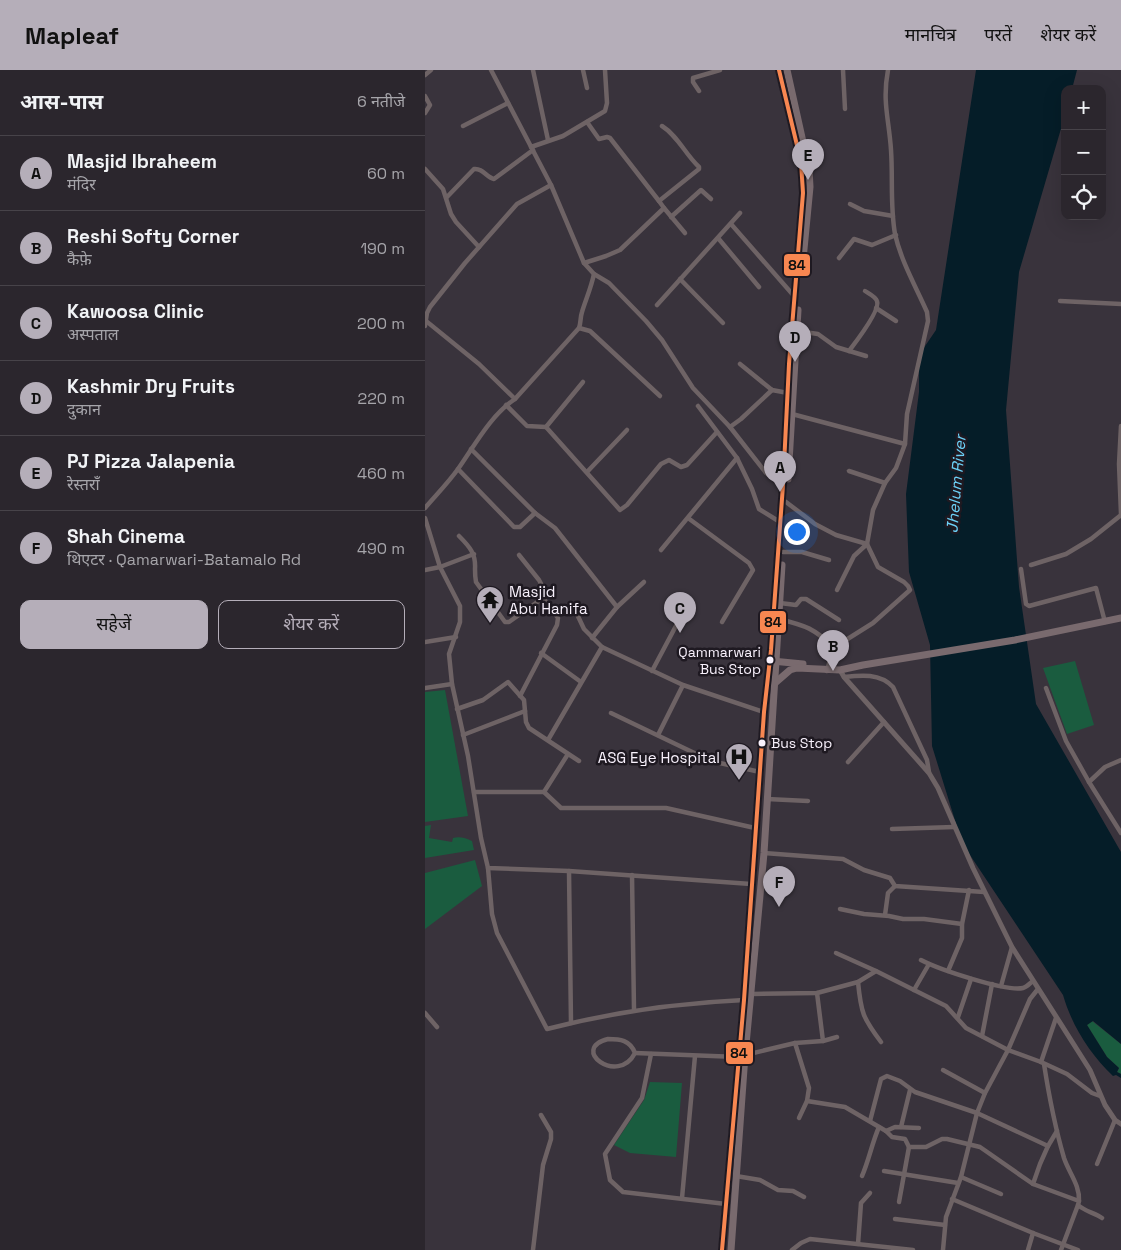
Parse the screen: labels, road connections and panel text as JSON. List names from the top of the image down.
{
  "water": ["Jhelum River"],
  "places": {
    "temple": ["Masjid Abu Hanifa"],
    "other": ["Qammarwari Bus Stop", "Bus Stop"],
    "hospital": ["ASG Eye Hospital"]
  },
  "lines": ["transit line 84"],
  "page": {
    "header": "Mapleaf",
    "nav": ["मानचित्र", "परतें", "शेयर करें"],
    "heading": ["आस-पास", "6 नतीजे"],
    "map_buttons": ["+", "−"],
    "list": [
      {
        "mark": "A",
        "name": "Masjid Ibraheem",
        "note": "मंदिर",
        "value": "60 m"
      },
      {
        "mark": "B",
        "name": "Reshi Softy Corner",
        "note": "कैफ़े",
        "value": "190 m"
      },
      {
        "mark": "C",
        "name": "Kawoosa Clinic",
        "note": "अस्पताल",
        "value": "200 m"
      },
      {
        "mark": "D",
        "name": "Kashmir Dry Fruits",
        "note": "दुकान",
        "value": "220 m"
      },
      {
        "mark": "E",
        "name": "PJ Pizza Jalapenia",
        "note": "रेस्तराँ",
        "value": "460 m"
      },
      {
        "mark": "F",
        "name": "Shah Cinema",
        "note": "थिएटर · Qamarwari-Batamalo Rd",
        "value": "490 m"
      }
    ],
    "pins": [
      "E",
      "D",
      "A",
      "C",
      "B",
      "F"
    ],
    "buttons": ["सहेजें", "शेयर करें"]
  }
}
